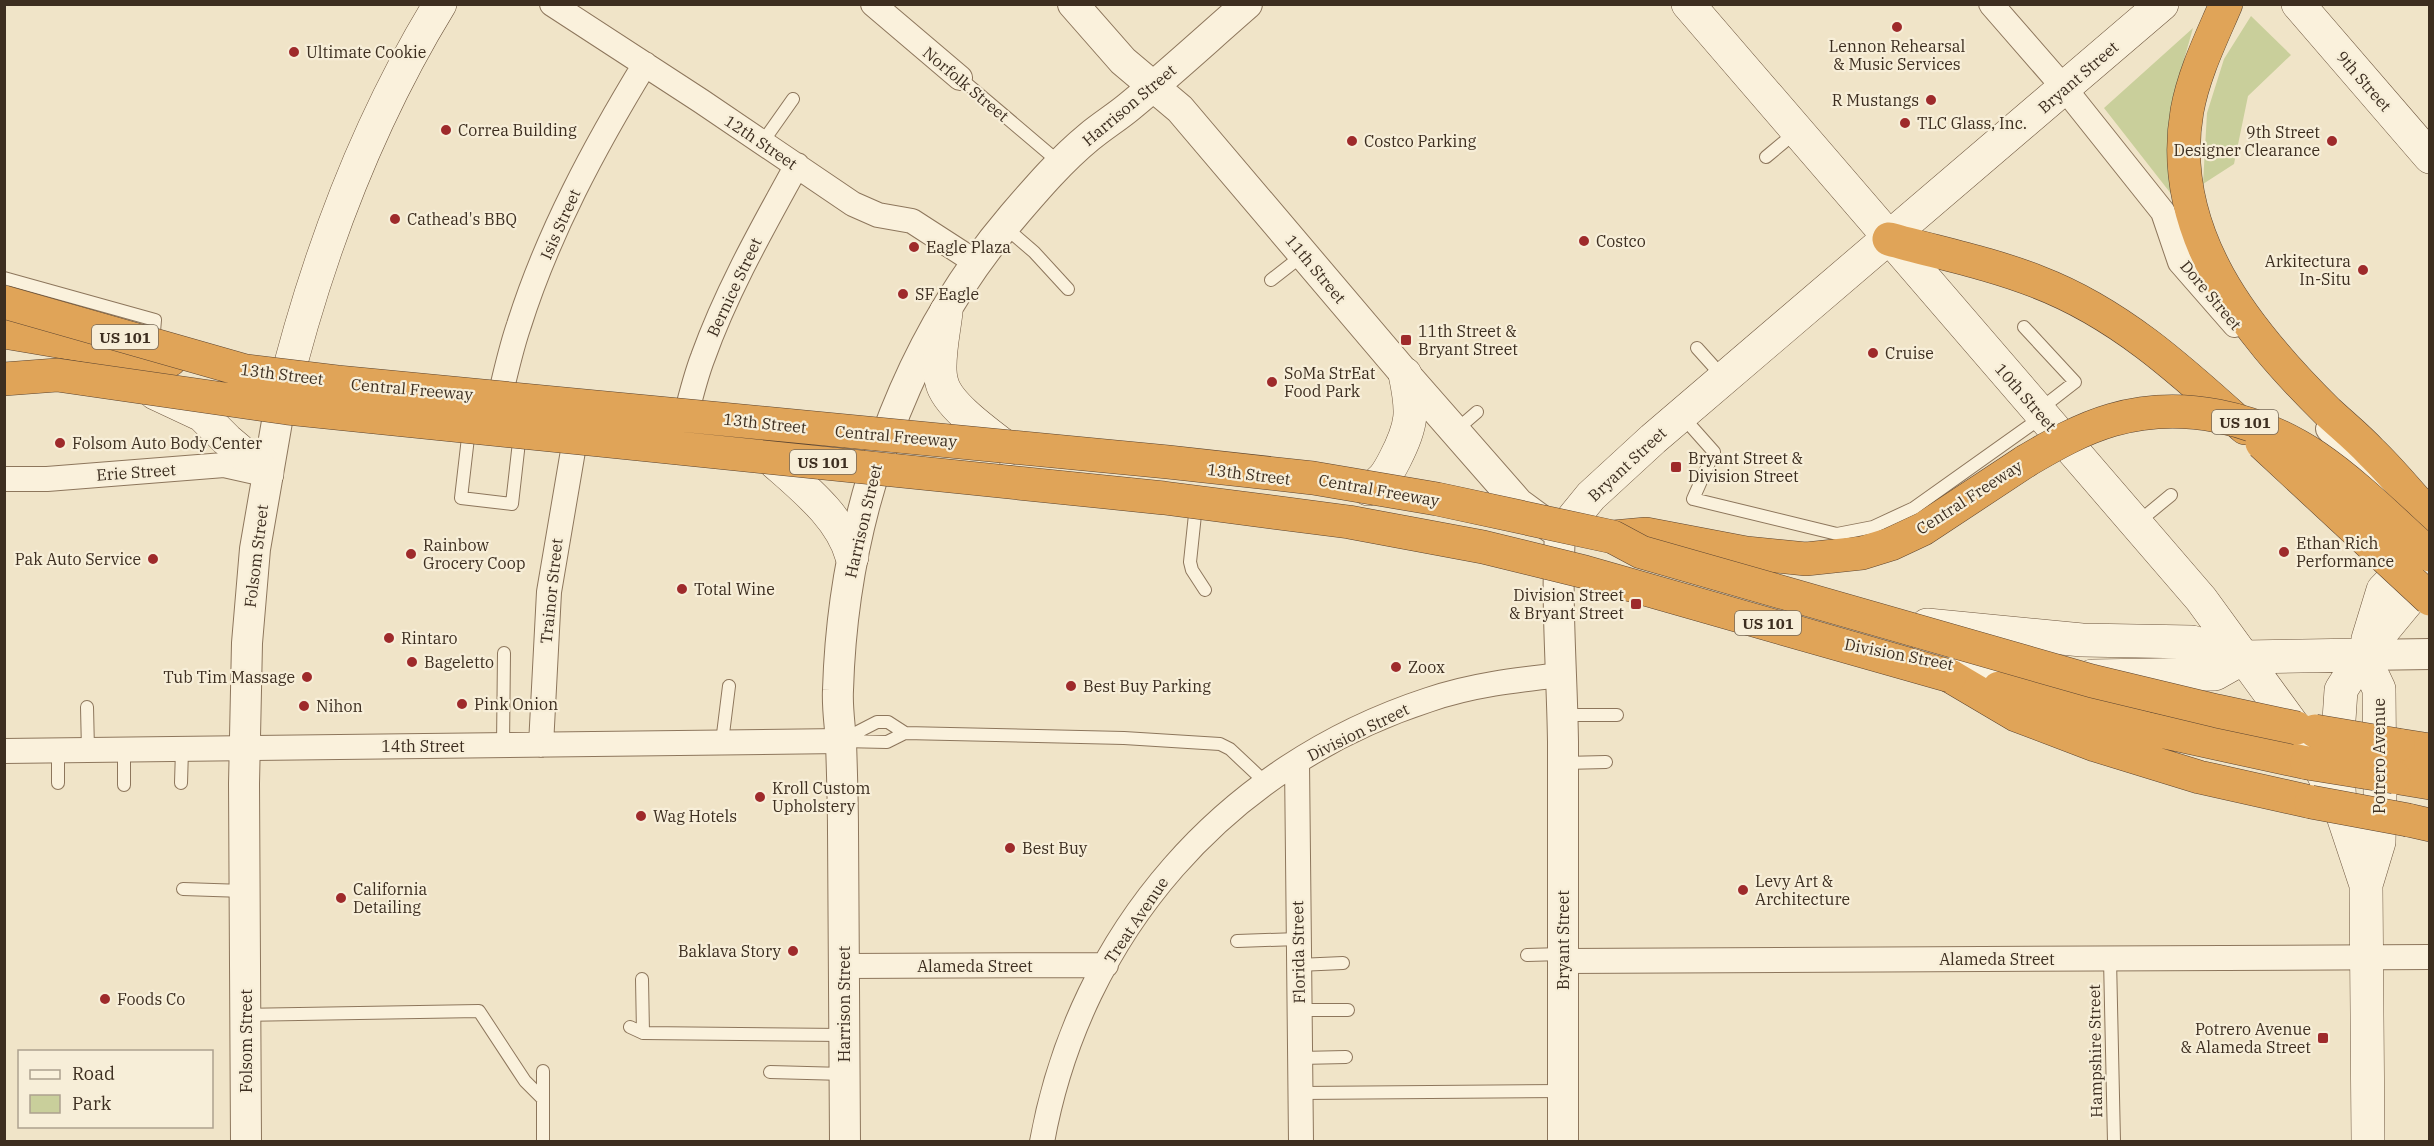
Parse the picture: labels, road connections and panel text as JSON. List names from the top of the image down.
{
  "streets": {
    "highway": ["US 101", "Central Freeway"],
    "main road": [
      "Bryant Street",
      "9th Street",
      "13th Street",
      "10th Street",
      "Folsom Street",
      "Division Street",
      "Potrero Avenue"
    ],
    "street": [
      "Norfolk Street",
      "Harrison Street",
      "12th Street",
      "Isis Street",
      "11th Street",
      "Bernice Street",
      "Dore Street",
      "Erie Street",
      "Trainor Street",
      "14th Street",
      "Treat Avenue",
      "Florida Street",
      "Alameda Street"
    ],
    "lane": ["Hampshire Street"]
  },
  "crossings": [
    ["Bryant Street", "11th Street"],
    ["Bryant Street", "Dore Street"],
    ["Bryant Street", "13th Street"],
    ["Bryant Street", "10th Street"],
    ["Bryant Street", "Division Street"],
    ["Bryant Street", "Alameda Street"],
    ["Norfolk Street", "Harrison Street"],
    ["Harrison Street", "12th Street"],
    ["Harrison Street", "11th Street"],
    ["Harrison Street", "13th Street"],
    ["Harrison Street", "14th Street"],
    ["Harrison Street", "Alameda Street"],
    ["12th Street", "Isis Street"],
    ["12th Street", "Bernice Street"],
    ["Isis Street", "13th Street"],
    ["11th Street", "13th Street"],
    ["11th Street", "Division Street"],
    ["Bernice Street", "13th Street"],
    ["US 101", "Central Freeway"],
    ["13th Street", "Folsom Street"],
    ["13th Street", "Division Street"],
    ["10th Street", "Division Street"],
    ["10th Street", "Potrero Avenue"],
    ["Erie Street", "Folsom Street"],
    ["Folsom Street", "14th Street"],
    ["Trainor Street", "14th Street"],
    ["Division Street", "Potrero Avenue"],
    ["Division Street", "Treat Avenue"],
    ["Division Street", "Florida Street"],
    ["Potrero Avenue", "Alameda Street"],
    ["Treat Avenue", "Florida Street"],
    ["Treat Avenue", "Alameda Street"],
    ["Alameda Street", "Hampshire Street"]
  ],
  "places": {
    "other": [
      "Lennon Rehearsal & Music Services",
      "Ultimate Cookie",
      "R Mustangs",
      "TLC Glass, Inc.",
      "Correa Building",
      "Costco Parking",
      "9th Street Designer Clearance",
      "Cathead's BBQ",
      "Costco",
      "Eagle Plaza",
      "Arkitectura In-Situ",
      "SF Eagle",
      "Cruise",
      "SoMa StrEat Food Park",
      "Folsom Auto Body Center",
      "Ethan Rich Performance",
      "Rainbow Grocery Coop",
      "Pak Auto Service",
      "Total Wine",
      "Rintaro",
      "Bageletto",
      "Zoox",
      "Tub Tim Massage",
      "Best Buy Parking",
      "Pink Onion",
      "Nihon",
      "Kroll Custom Upholstery",
      "Wag Hotels",
      "Best Buy",
      "Levy Art & Architecture",
      "California Detailing",
      "Baklava Story",
      "Foods Co"
    ],
    "transit": [
      "11th Street & Bryant Street",
      "Bryant Street & Division Street",
      "Division Street & Bryant Street",
      "Potrero Avenue & Alameda Street"
    ]
  },
  "legend": ["Road", "Park"]
}
